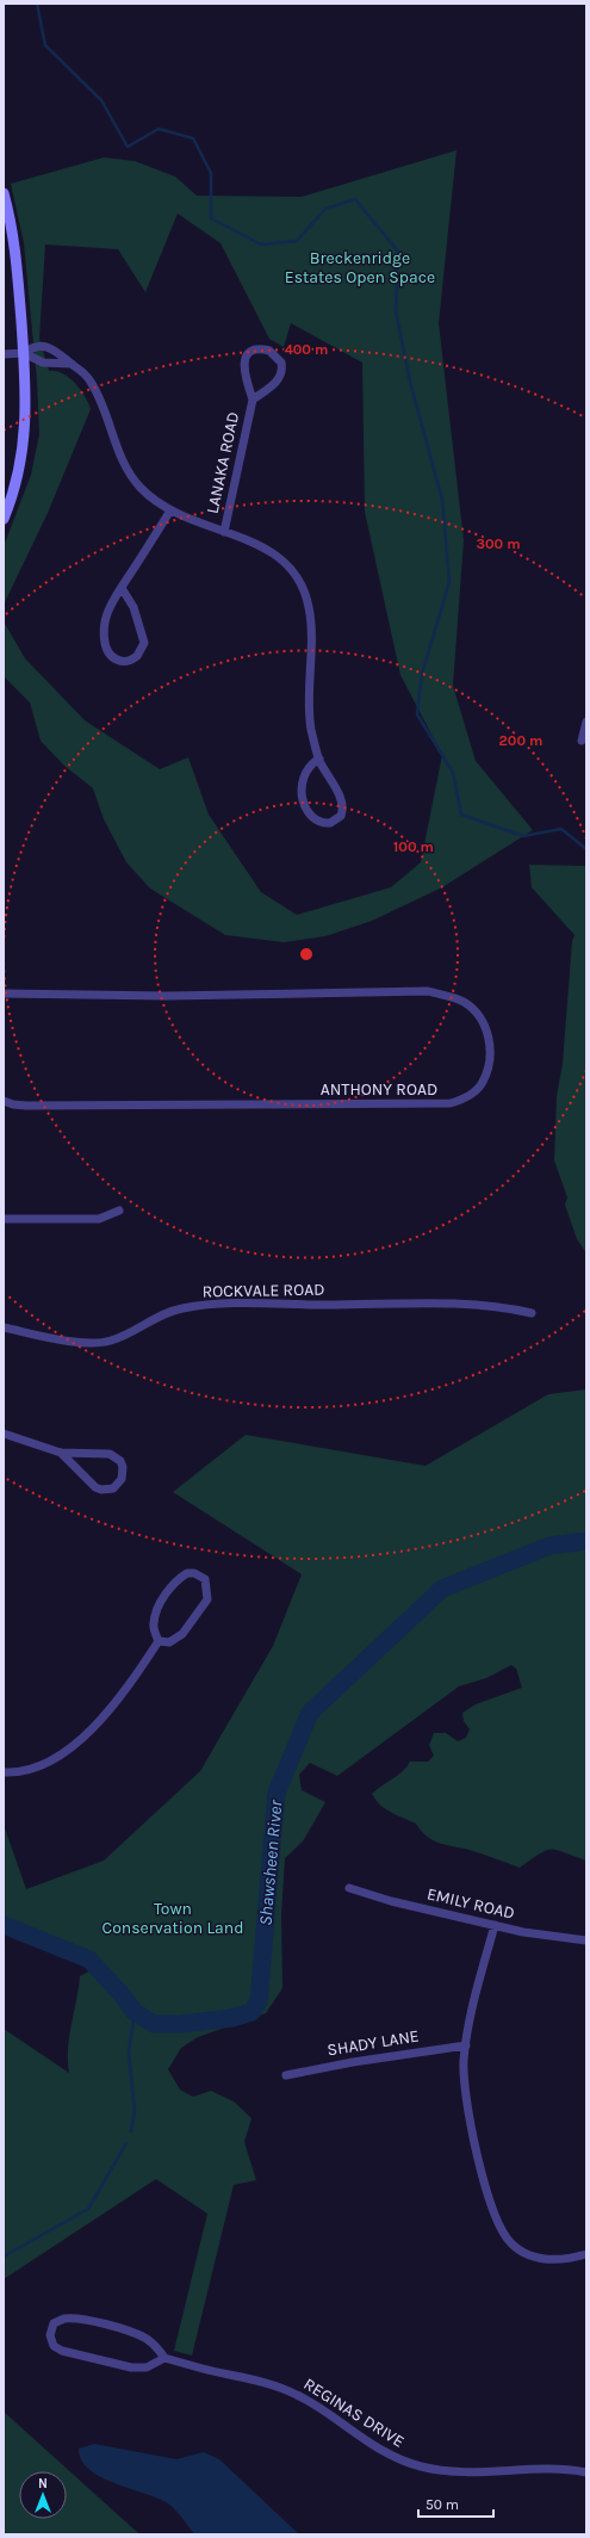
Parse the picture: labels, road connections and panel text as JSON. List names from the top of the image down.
{
  "streets": {
    "street": [
      "LANAKA ROAD",
      "ANTHONY ROAD",
      "ROCKVALE ROAD",
      "EMILY ROAD",
      "SHADY LANE",
      "REGINAS DRIVE"
    ]
  },
  "water": ["Shawsheen River"],
  "parks": ["Breckenridge Estates Open Space", "Town Conservation Land"],
  "scale_bar": "50 m",
  "north": "top",
  "rings": [
    "400 m",
    "300 m",
    "200 m",
    "100 m"
  ]
}
